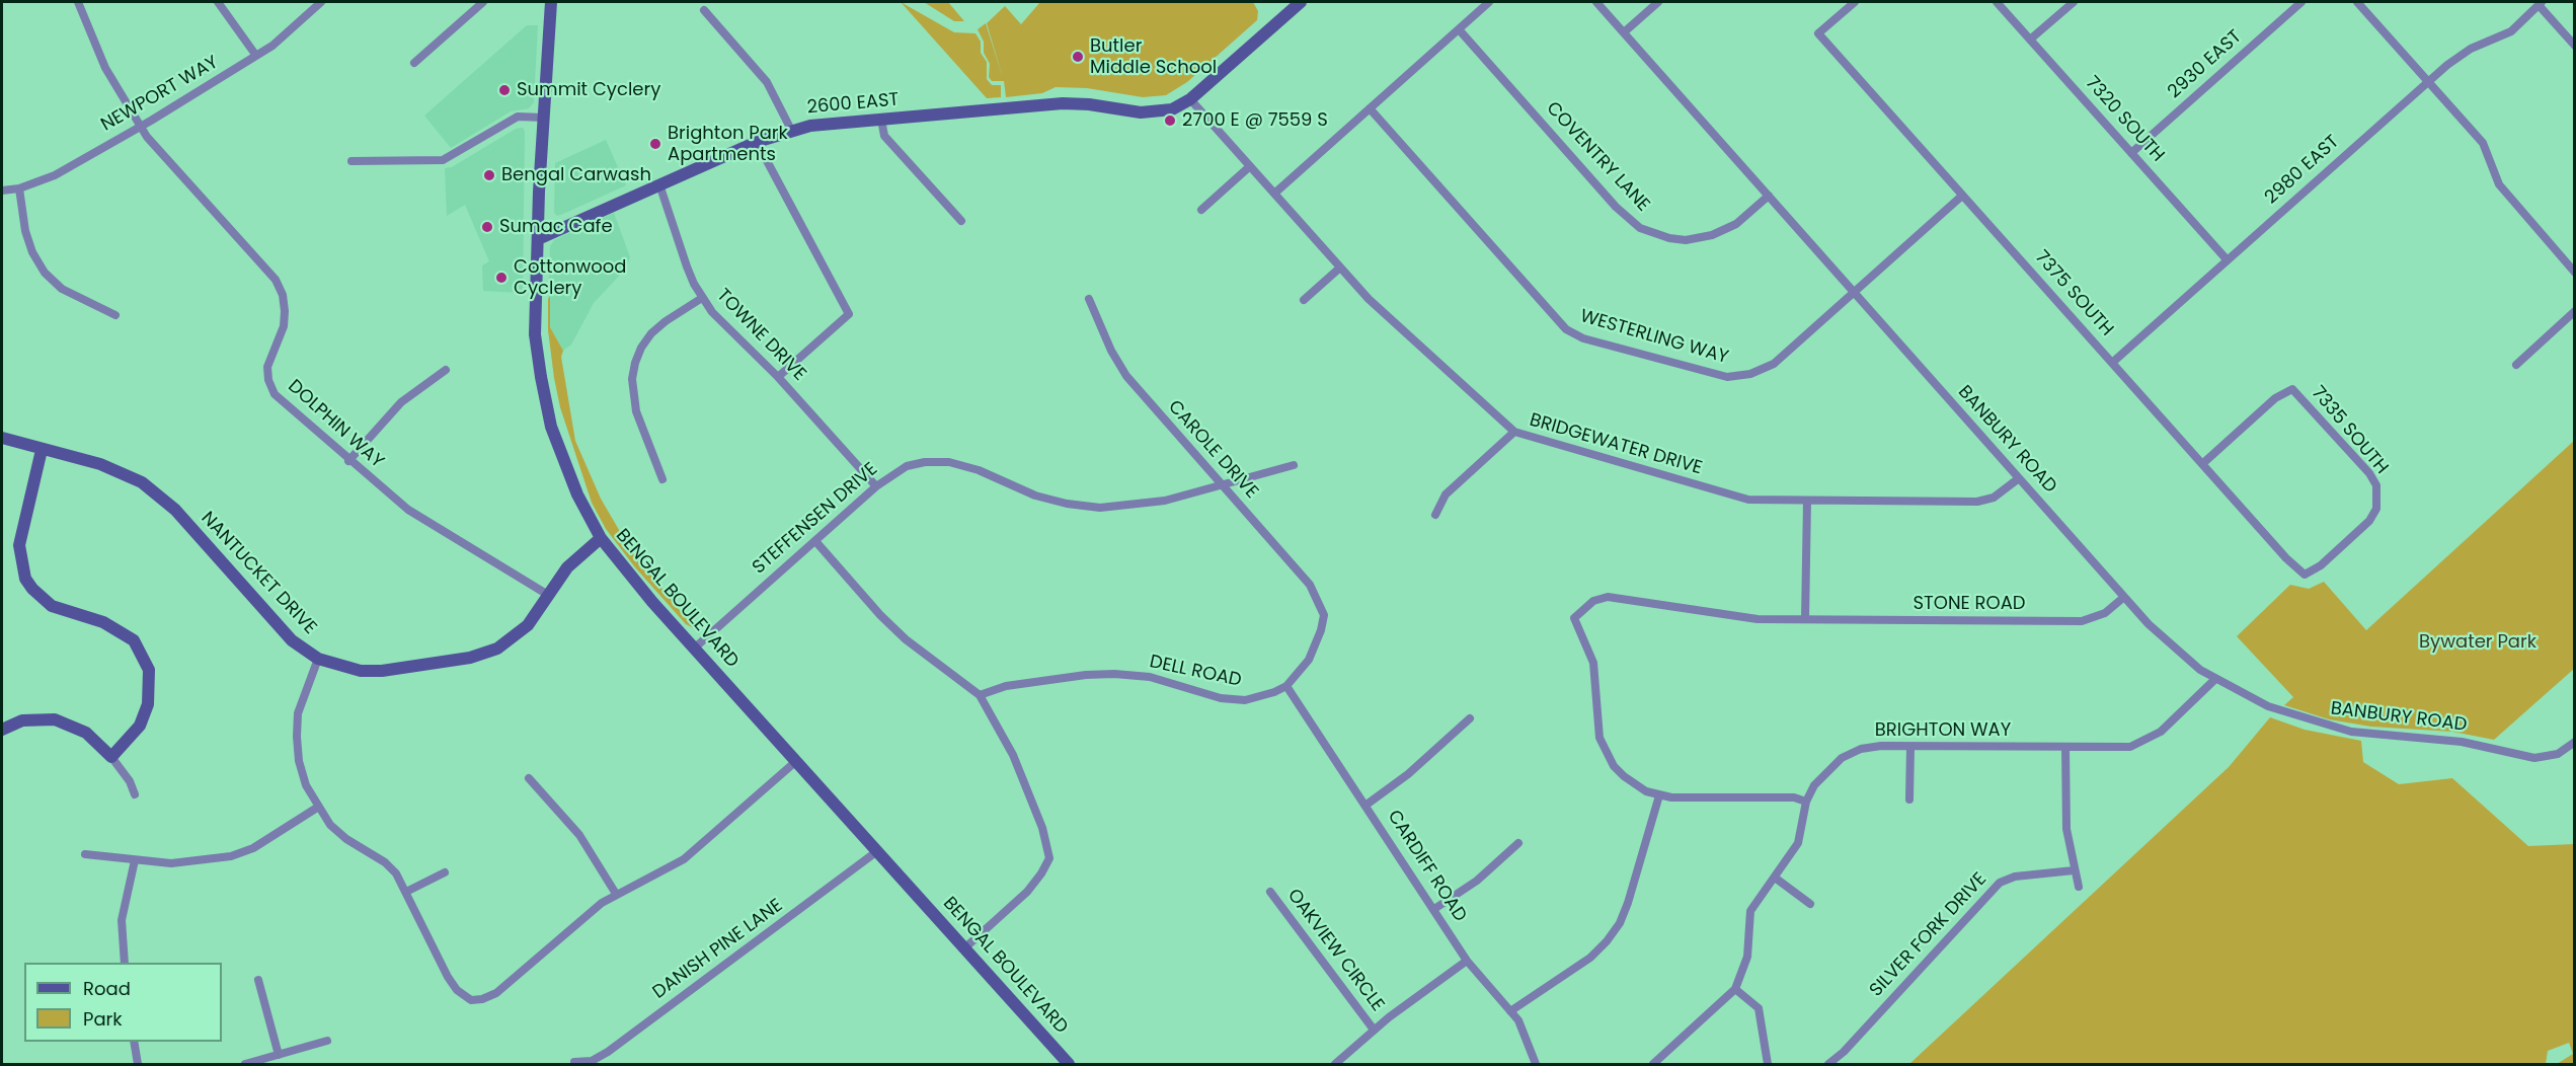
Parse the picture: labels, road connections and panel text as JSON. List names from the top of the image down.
{
  "streets": {
    "street": [
      "2930 EAST",
      "NEWPORT WAY",
      "2600 EAST",
      "7320 SOUTH",
      "COVENTRY LANE",
      "2980 EAST",
      "7375 SOUTH",
      "TOWNE DRIVE",
      "WESTERLING WAY",
      "DOLPHIN WAY",
      "7335 SOUTH",
      "BANBURY ROAD",
      "BRIDGEWATER DRIVE",
      "CAROLE DRIVE",
      "STEFFENSEN DRIVE",
      "NANTUCKET DRIVE",
      "BENGAL BOULEVARD",
      "STONE ROAD",
      "DELL ROAD",
      "BRIGHTON WAY",
      "CARDIFF ROAD",
      "SILVER FORK DRIVE",
      "DANISH PINE LANE",
      "OAKVIEW CIRCLE"
    ]
  },
  "crossings": [
    ["2930 EAST", "7320 SOUTH"],
    ["NEWPORT WAY", "DOLPHIN WAY"],
    ["2600 EAST", "TOWNE DRIVE"],
    ["2600 EAST", "BRIDGEWATER DRIVE"],
    ["2600 EAST", "BENGAL BOULEVARD"],
    ["7320 SOUTH", "2980 EAST"],
    ["COVENTRY LANE", "BANBURY ROAD"],
    ["2980 EAST", "7375 SOUTH"],
    ["7375 SOUTH", "WESTERLING WAY"],
    ["7375 SOUTH", "7335 SOUTH"],
    ["TOWNE DRIVE", "STEFFENSEN DRIVE"],
    ["WESTERLING WAY", "BANBURY ROAD"],
    ["DOLPHIN WAY", "NANTUCKET DRIVE"],
    ["BANBURY ROAD", "BRIDGEWATER DRIVE"],
    ["BANBURY ROAD", "STONE ROAD"],
    ["BANBURY ROAD", "BRIGHTON WAY"],
    ["CAROLE DRIVE", "STEFFENSEN DRIVE"],
    ["CAROLE DRIVE", "DELL ROAD"],
    ["STEFFENSEN DRIVE", "BENGAL BOULEVARD"],
    ["NANTUCKET DRIVE", "BENGAL BOULEVARD"],
    ["BENGAL BOULEVARD", "DANISH PINE LANE"],
    ["DELL ROAD", "CARDIFF ROAD"]
  ],
  "parks": ["Bywater Park"],
  "places": [
    "Butler Middle School",
    "Summit Cyclery",
    "2700 E @ 7559 S",
    "Brighton Park Apartments",
    "Bengal Carwash",
    "Sumac Cafe",
    "Cottonwood Cyclery"
  ],
  "legend": ["Road", "Park"]
}
